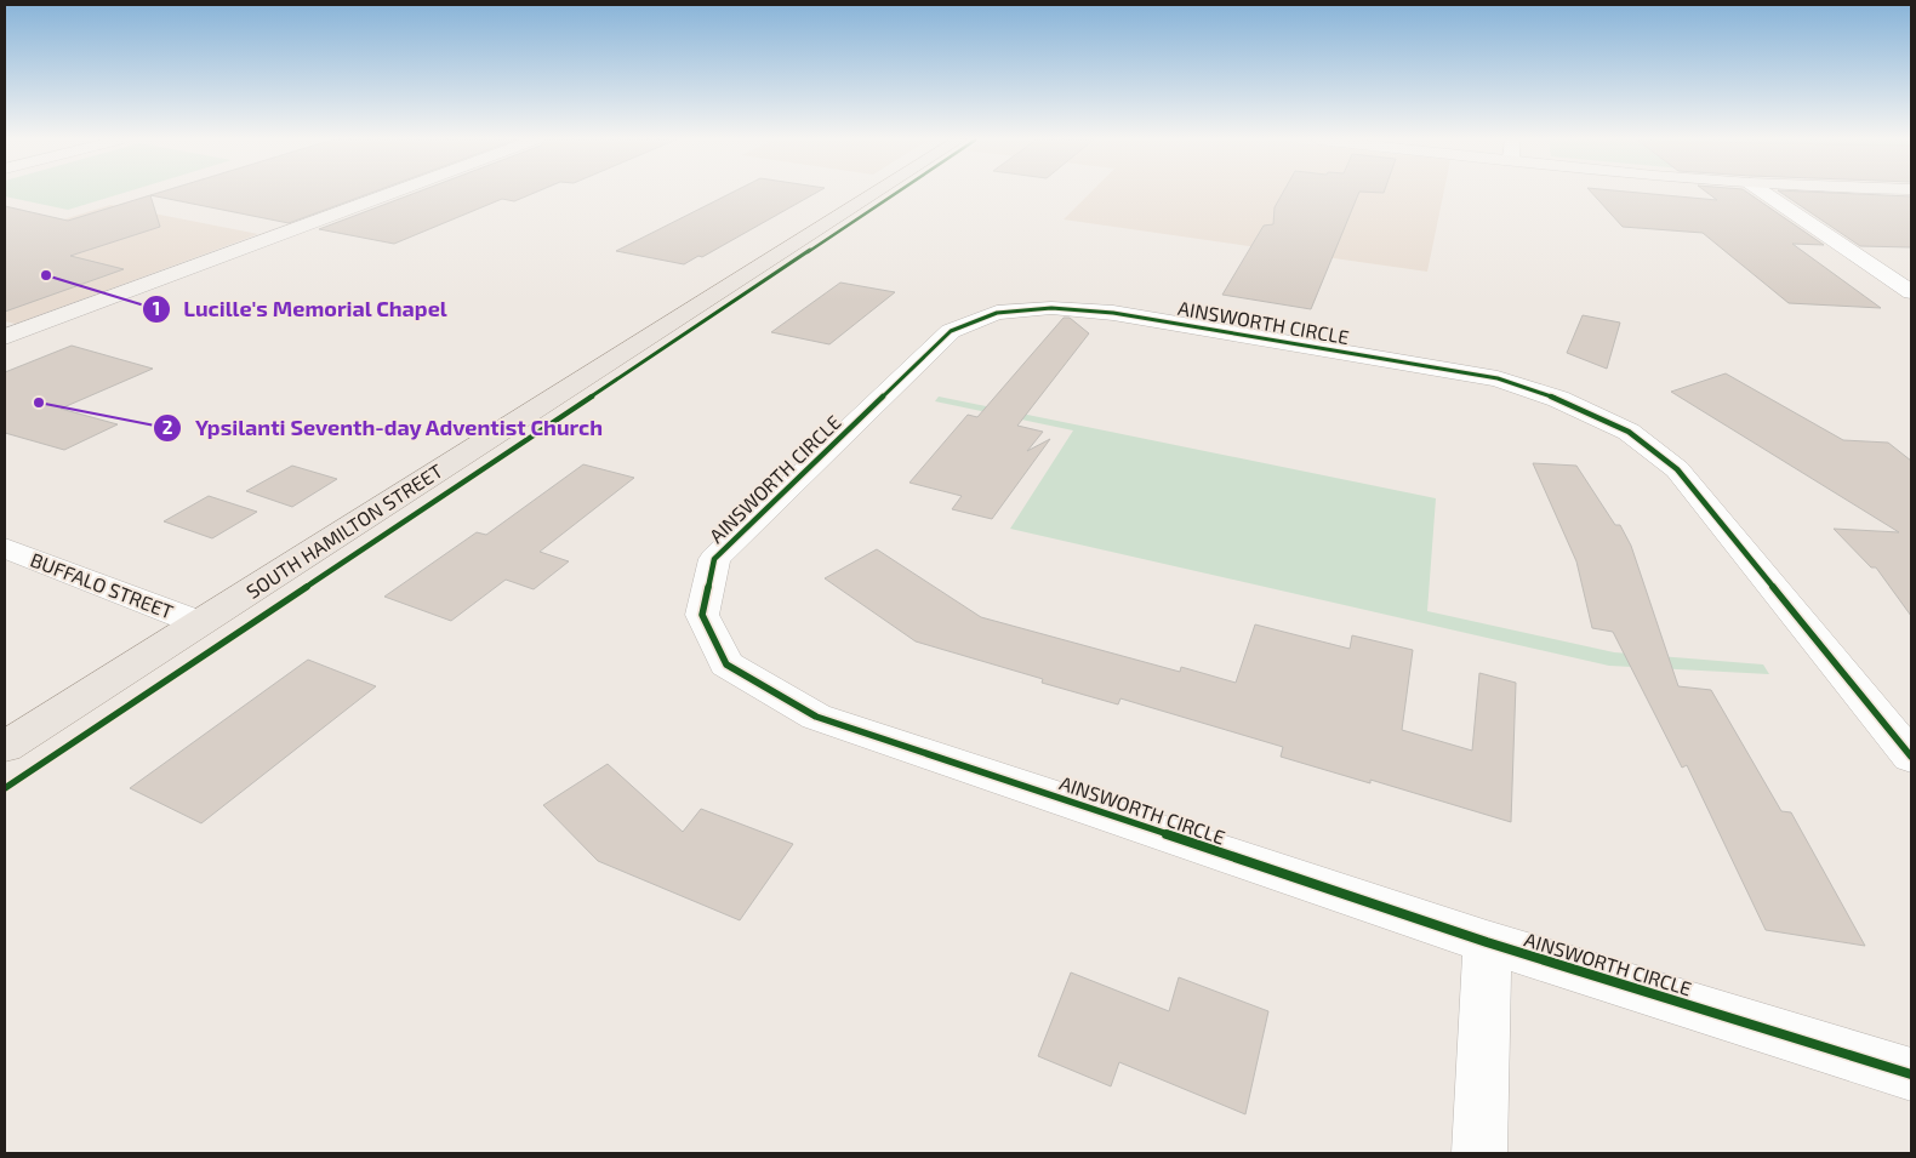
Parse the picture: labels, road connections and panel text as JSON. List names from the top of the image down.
{
  "streets": {
    "main road": ["SOUTH HAMILTON STREET"],
    "street": ["AINSWORTH CIRCLE", "BUFFALO STREET"]
  },
  "crossings": [
    ["SOUTH HAMILTON STREET", "BUFFALO STREET"]
  ],
  "places": ["Lucille's Memorial Chapel", "Ypsilanti Seventh-day Adventist Church"]
}
